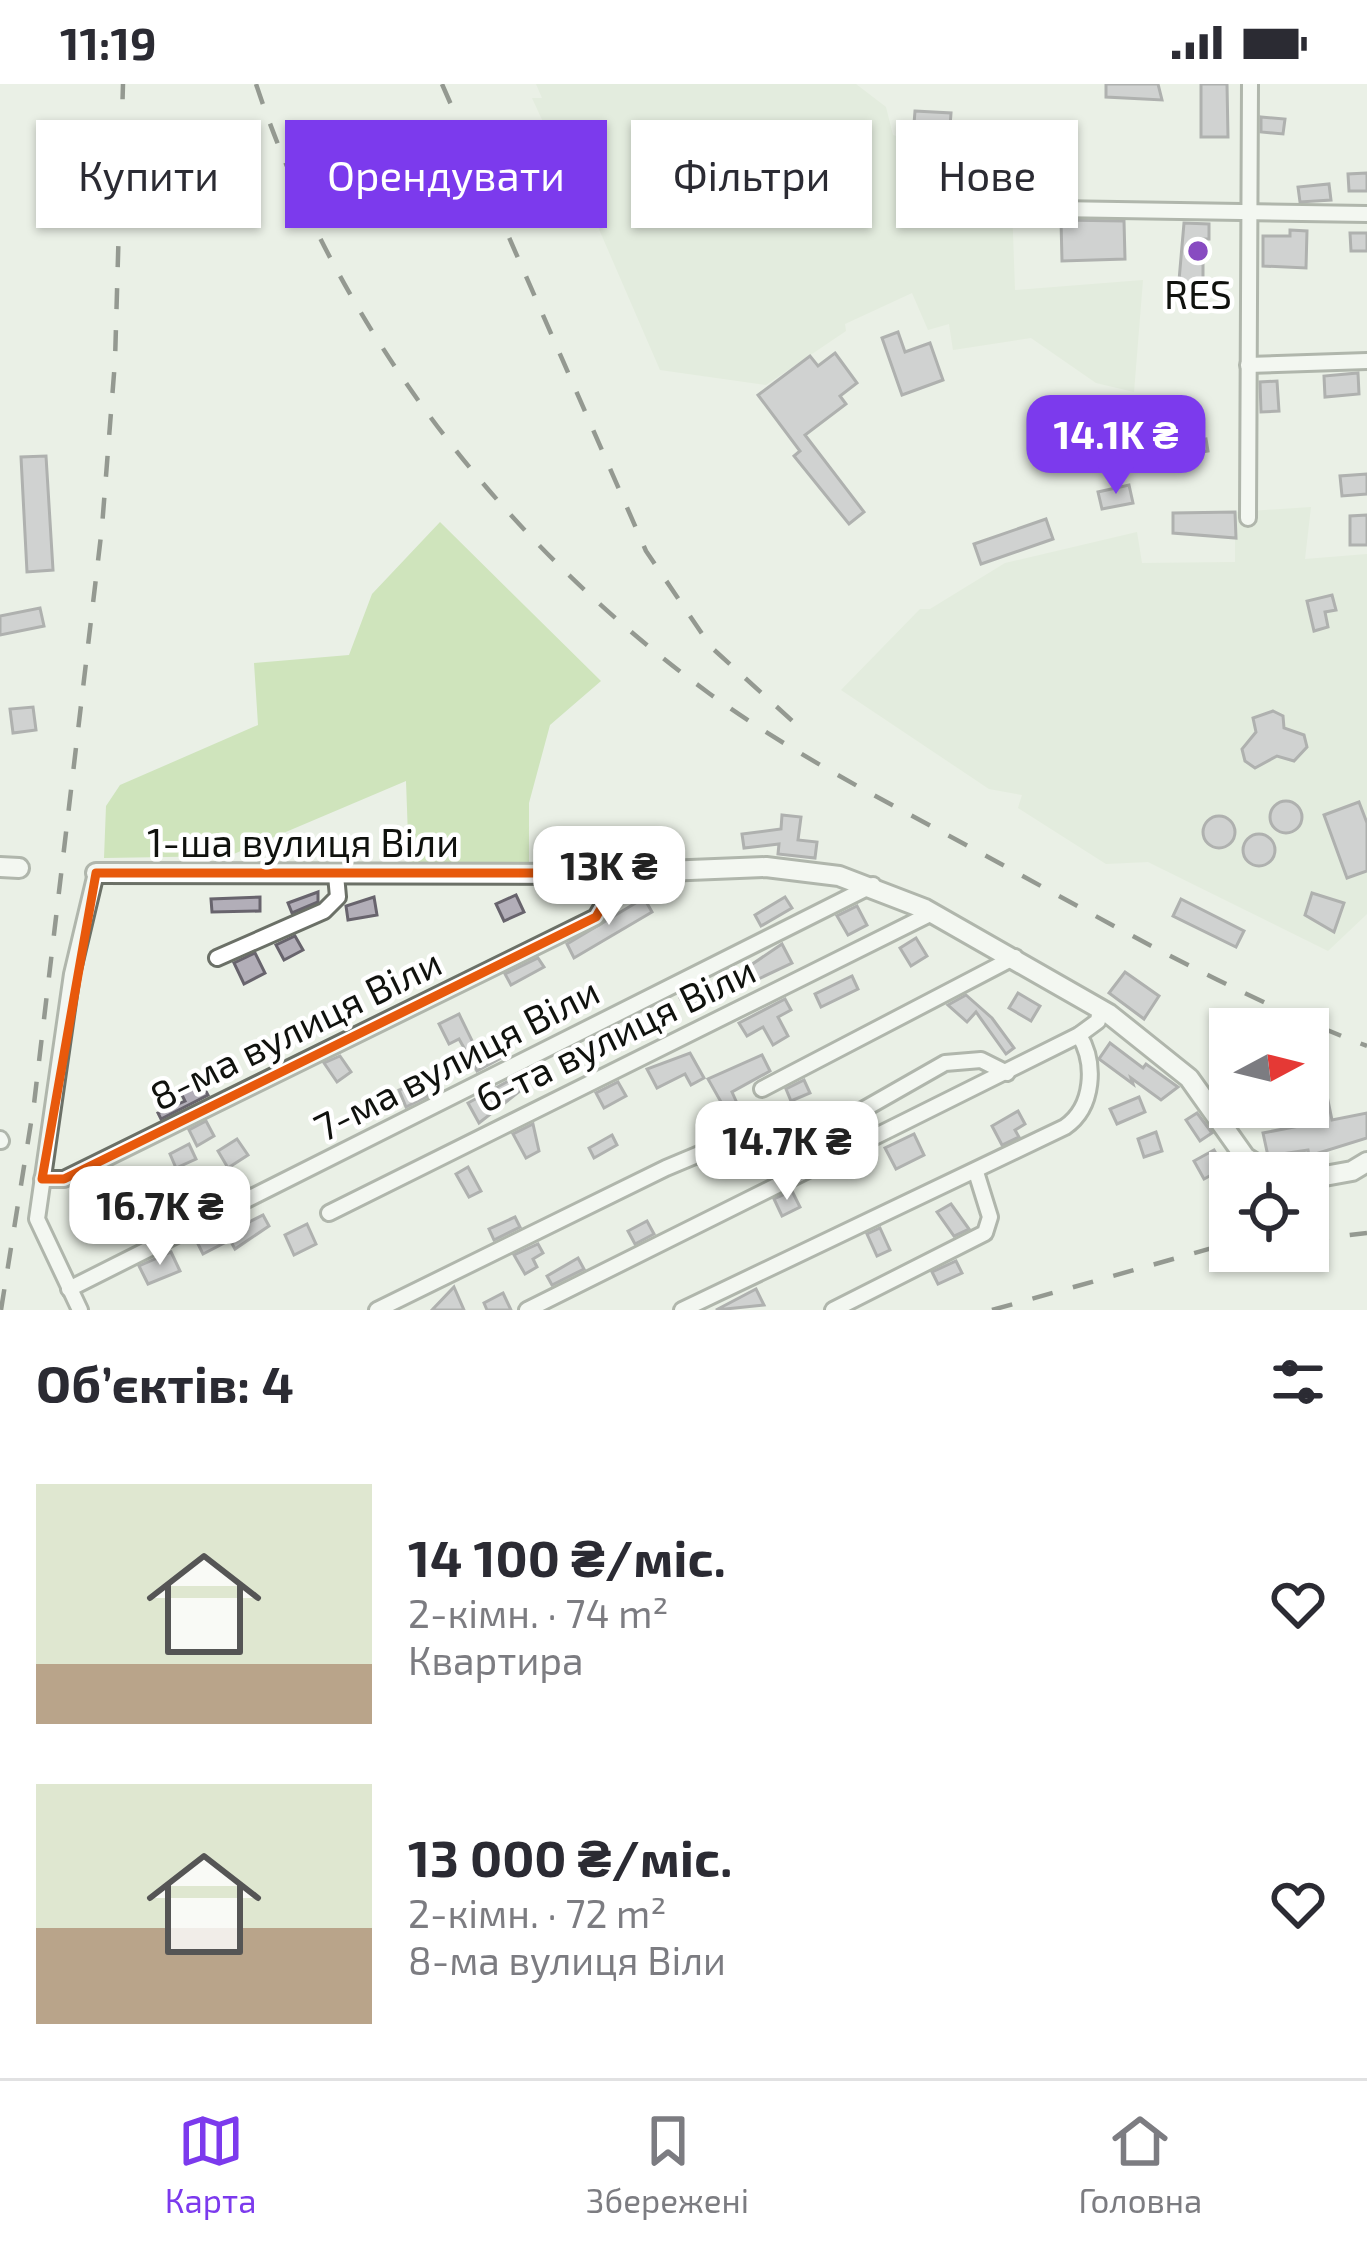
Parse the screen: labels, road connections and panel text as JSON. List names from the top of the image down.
{
  "streets": {
    "main road": ["1-ша вулиця Віли"],
    "street": ["8-ма вулиця Віли", "6-та вулиця Віли", "7-ма вулиця Віли"]
  },
  "crossings": [
    ["1-ша вулиця Віли", "8-ма вулиця Віли"],
    ["1-ша вулиця Віли", "6-та вулиця Віли"],
    ["1-ша вулиця Віли", "7-ма вулиця Віли"]
  ],
  "places": ["RES"],
  "north": "right",
  "page": {
    "status": "11:19",
    "chip": [
      "Купити",
      "Орендувати",
      "Фільтри",
      "Нове"
    ],
    "price": [
      "14.1K ₴",
      "13K ₴",
      "14.7K ₴",
      "16.7K ₴"
    ],
    "heading": "Об’єктів: 4",
    "list": [
      {
        "name": "14 100 ₴/міс.",
        "note": "2-кімн. · 74 m² · Квартира"
      },
      {
        "name": "13 000 ₴/міс.",
        "note": "2-кімн. · 72 m² · 8-ма вулиця Віли"
      }
    ],
    "tabs": ["Карта", "Збережені", "Головна"]
  }
}
